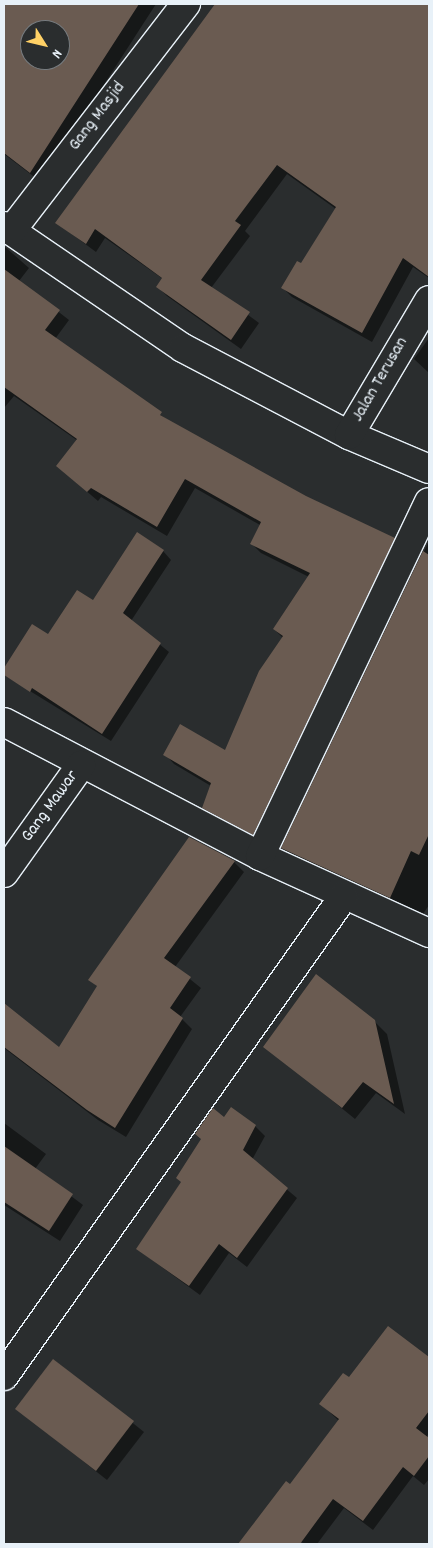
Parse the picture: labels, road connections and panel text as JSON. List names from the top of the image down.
{
  "streets": {
    "street": ["Gang Masjid", "Jalan Terusan", "Gang Mawar"]
  },
  "north": "bottom right"
}
